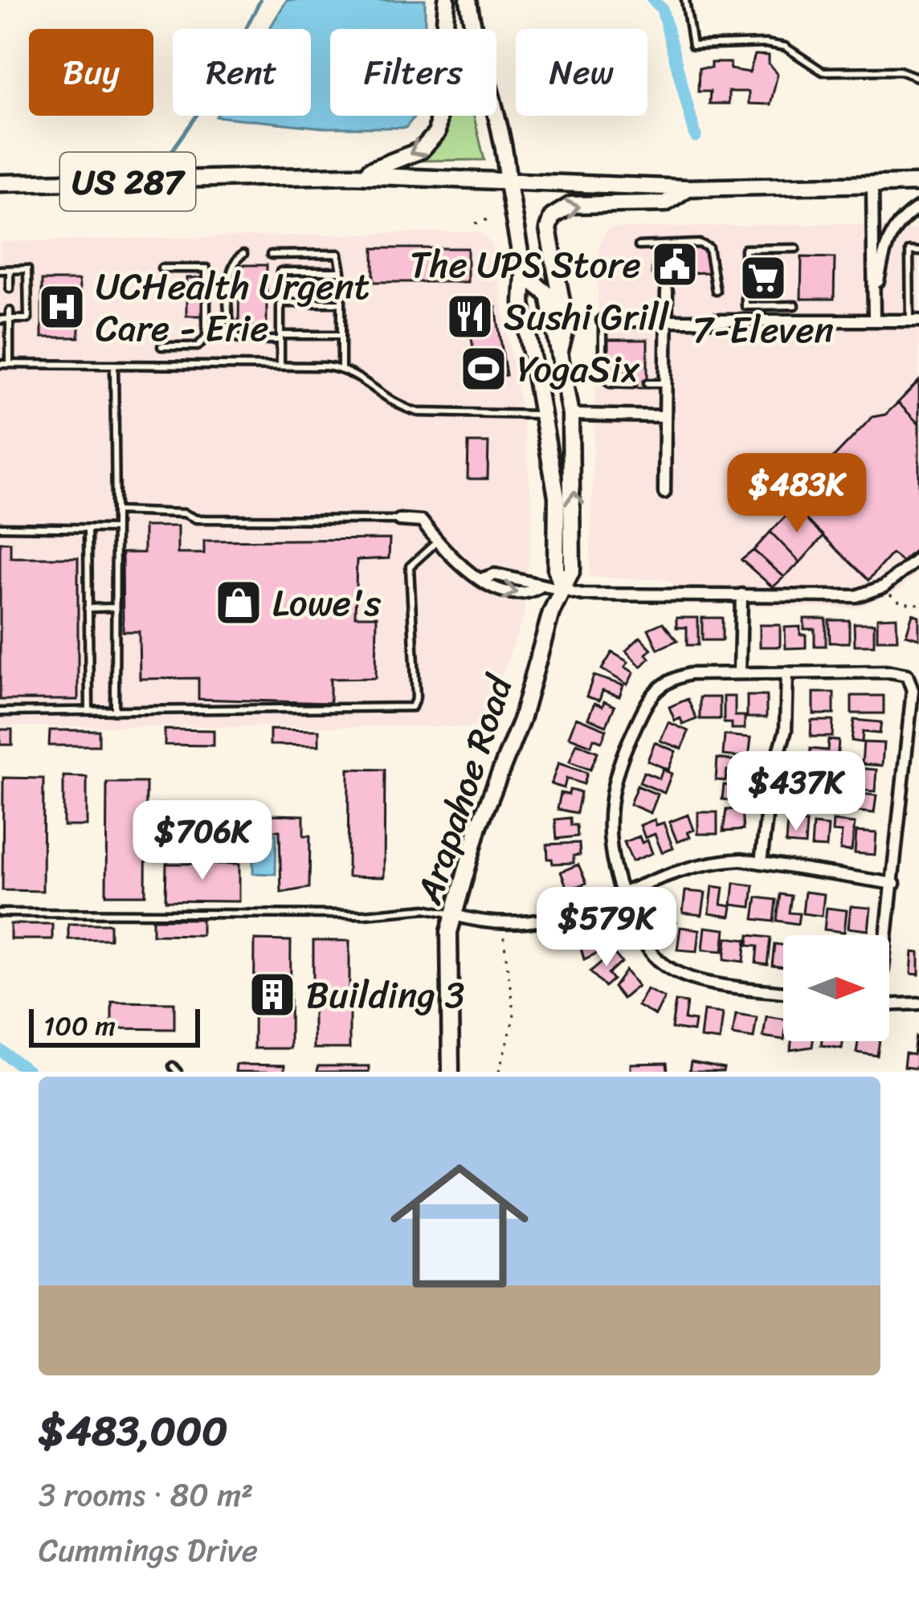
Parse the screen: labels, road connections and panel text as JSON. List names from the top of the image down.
{
  "streets": {
    "main road": ["US 287", "Arapahoe Road"]
  },
  "crossings": [
    ["US 287", "Arapahoe Road"]
  ],
  "places": {
    "public building": ["The UPS Store"],
    "supermarket": ["7-Eleven"],
    "hospital": ["UCHealth Urgent Care - Erie"],
    "restaurant": ["Sushi Grill"],
    "sports": ["YogaSix"],
    "shop": ["Lowe's"],
    "building": ["Building 3"]
  },
  "scale_bar": "100 m",
  "north": "right",
  "page": {
    "chip": [
      "Buy",
      "Rent",
      "Filters",
      "New"
    ],
    "price": [
      "$483K",
      "$437K",
      "$706K",
      "$579K"
    ],
    "scale": "100 m",
    "list": [
      {
        "name": "$483,000",
        "note": "3 rooms · 80 m² · Cummings Drive"
      }
    ]
  }
}
